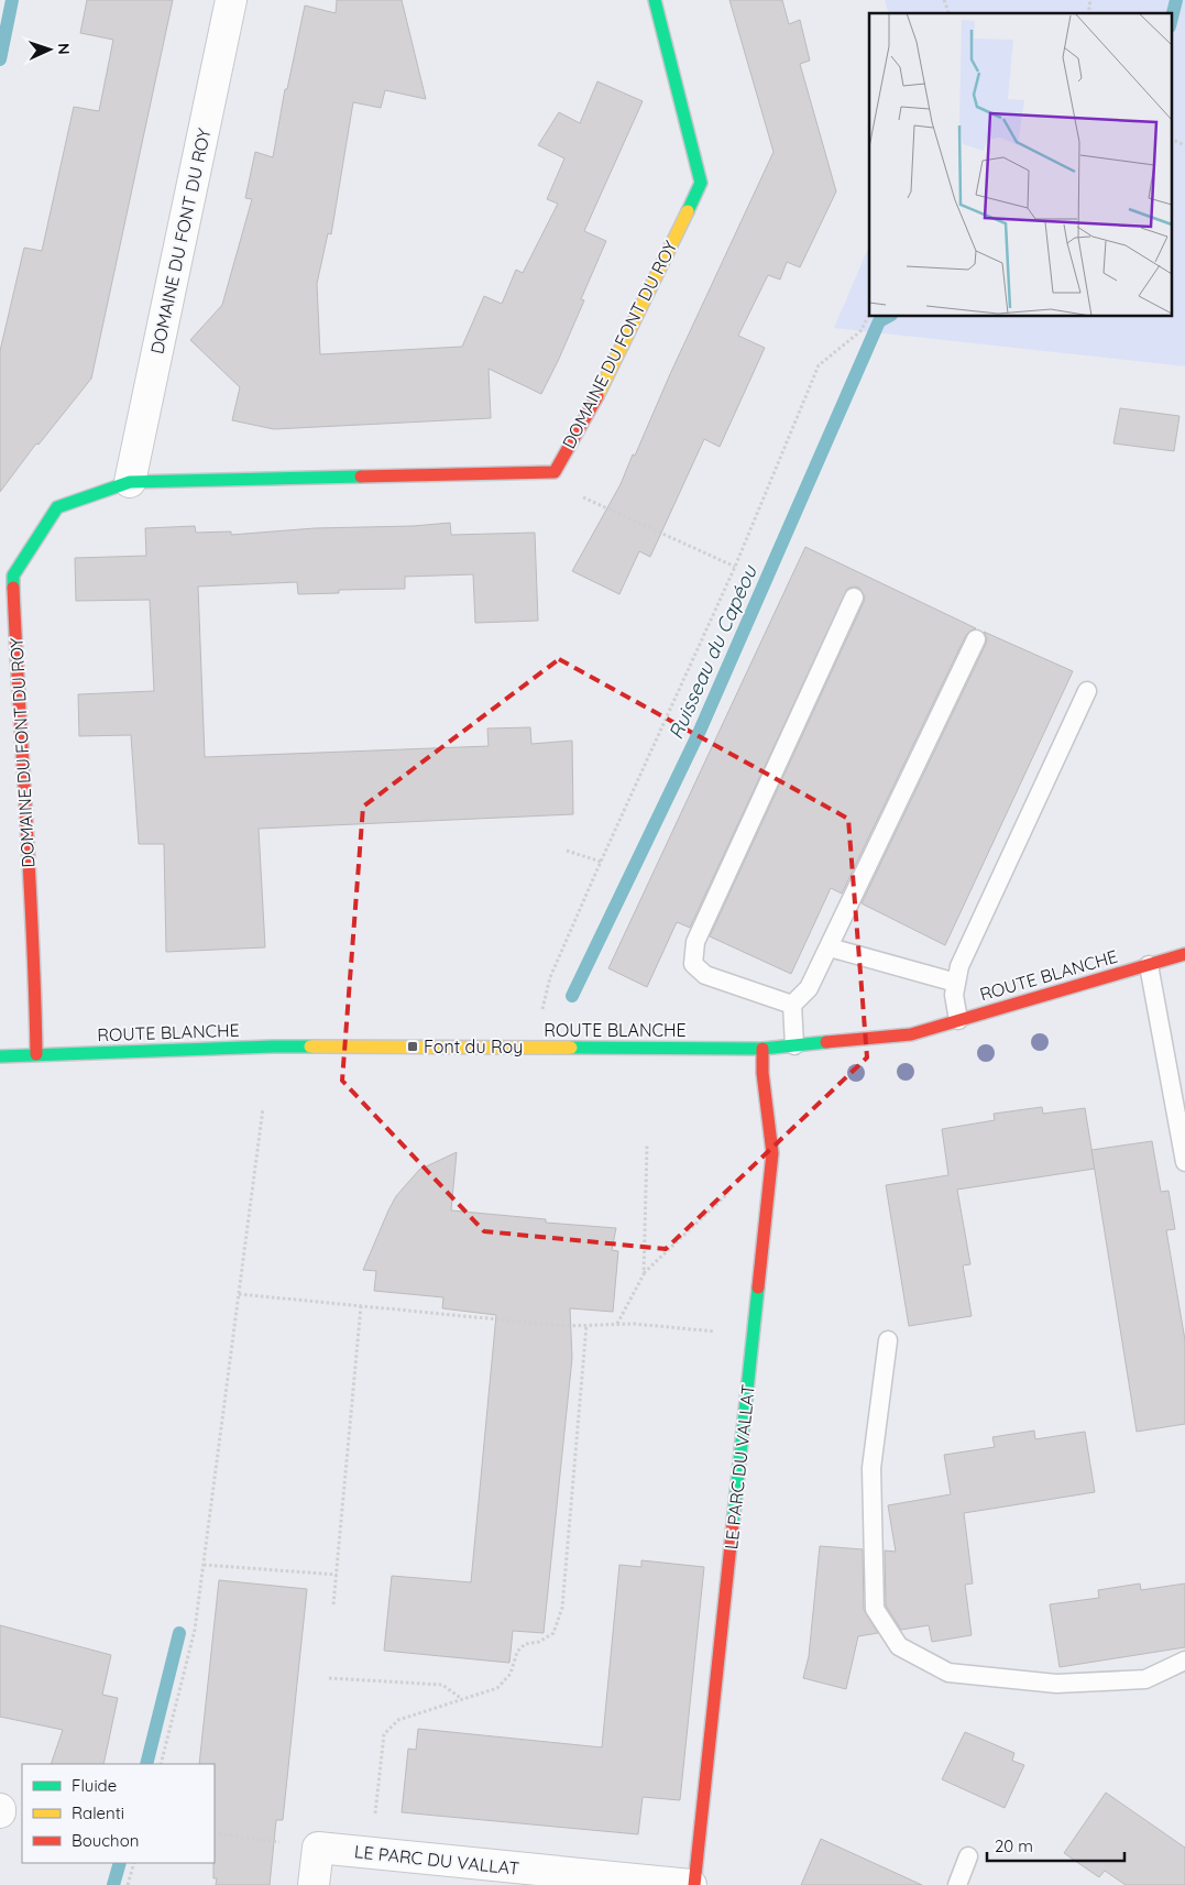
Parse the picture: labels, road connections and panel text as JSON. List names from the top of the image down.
{
  "streets": {
    "street": ["DOMAINE DU FONT DU ROY", "ROUTE BLANCHE", "LE PARC DU VALLAT"]
  },
  "crossings": [
    ["DOMAINE DU FONT DU ROY", "ROUTE BLANCHE"],
    ["ROUTE BLANCHE", "LE PARC DU VALLAT"]
  ],
  "water": ["Ruisseau du Capéou"],
  "places": {
    "transit": ["Font du Roy"]
  },
  "legend": ["Fluide", "Ralenti", "Bouchon"],
  "scale_bar": "20 m",
  "north": "right"
}
